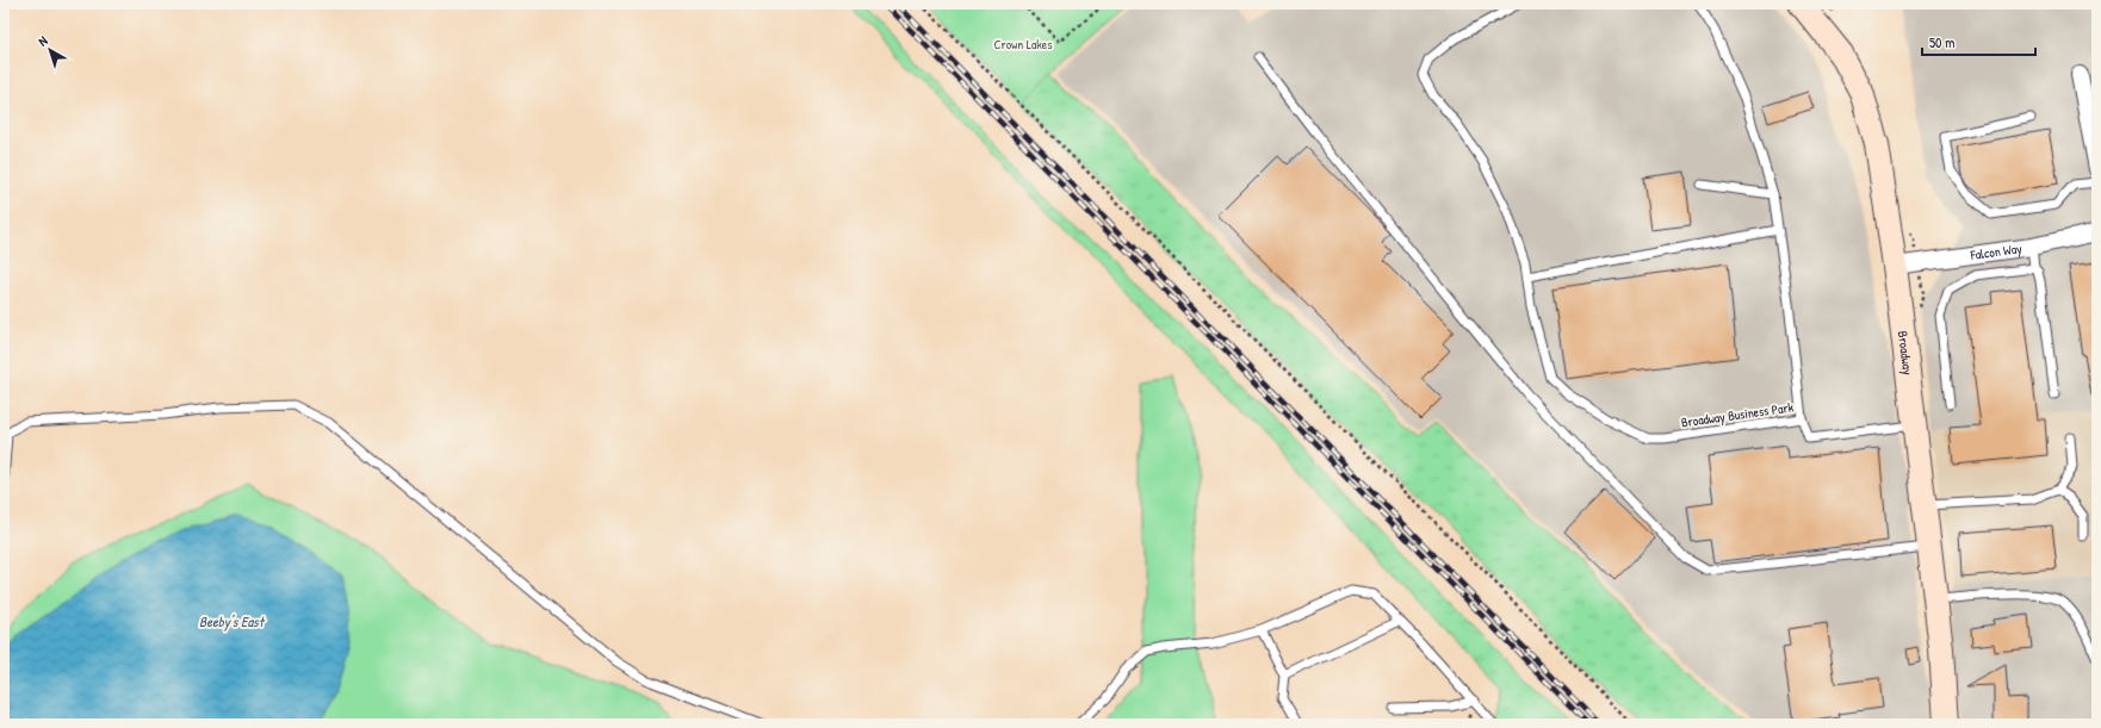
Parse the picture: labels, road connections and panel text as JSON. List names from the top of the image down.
{
  "streets": {
    "main road": ["Broadway"],
    "street": ["Falcon Way"],
    "lane": ["Broadway Business Park"]
  },
  "crossings": [
    ["Falcon Way", "Broadway"],
    ["Broadway", "Broadway Business Park"]
  ],
  "water": ["Beeby's East"],
  "parks": ["Crown Lakes"],
  "scale_bar": "50 m",
  "north": "top left"
}
